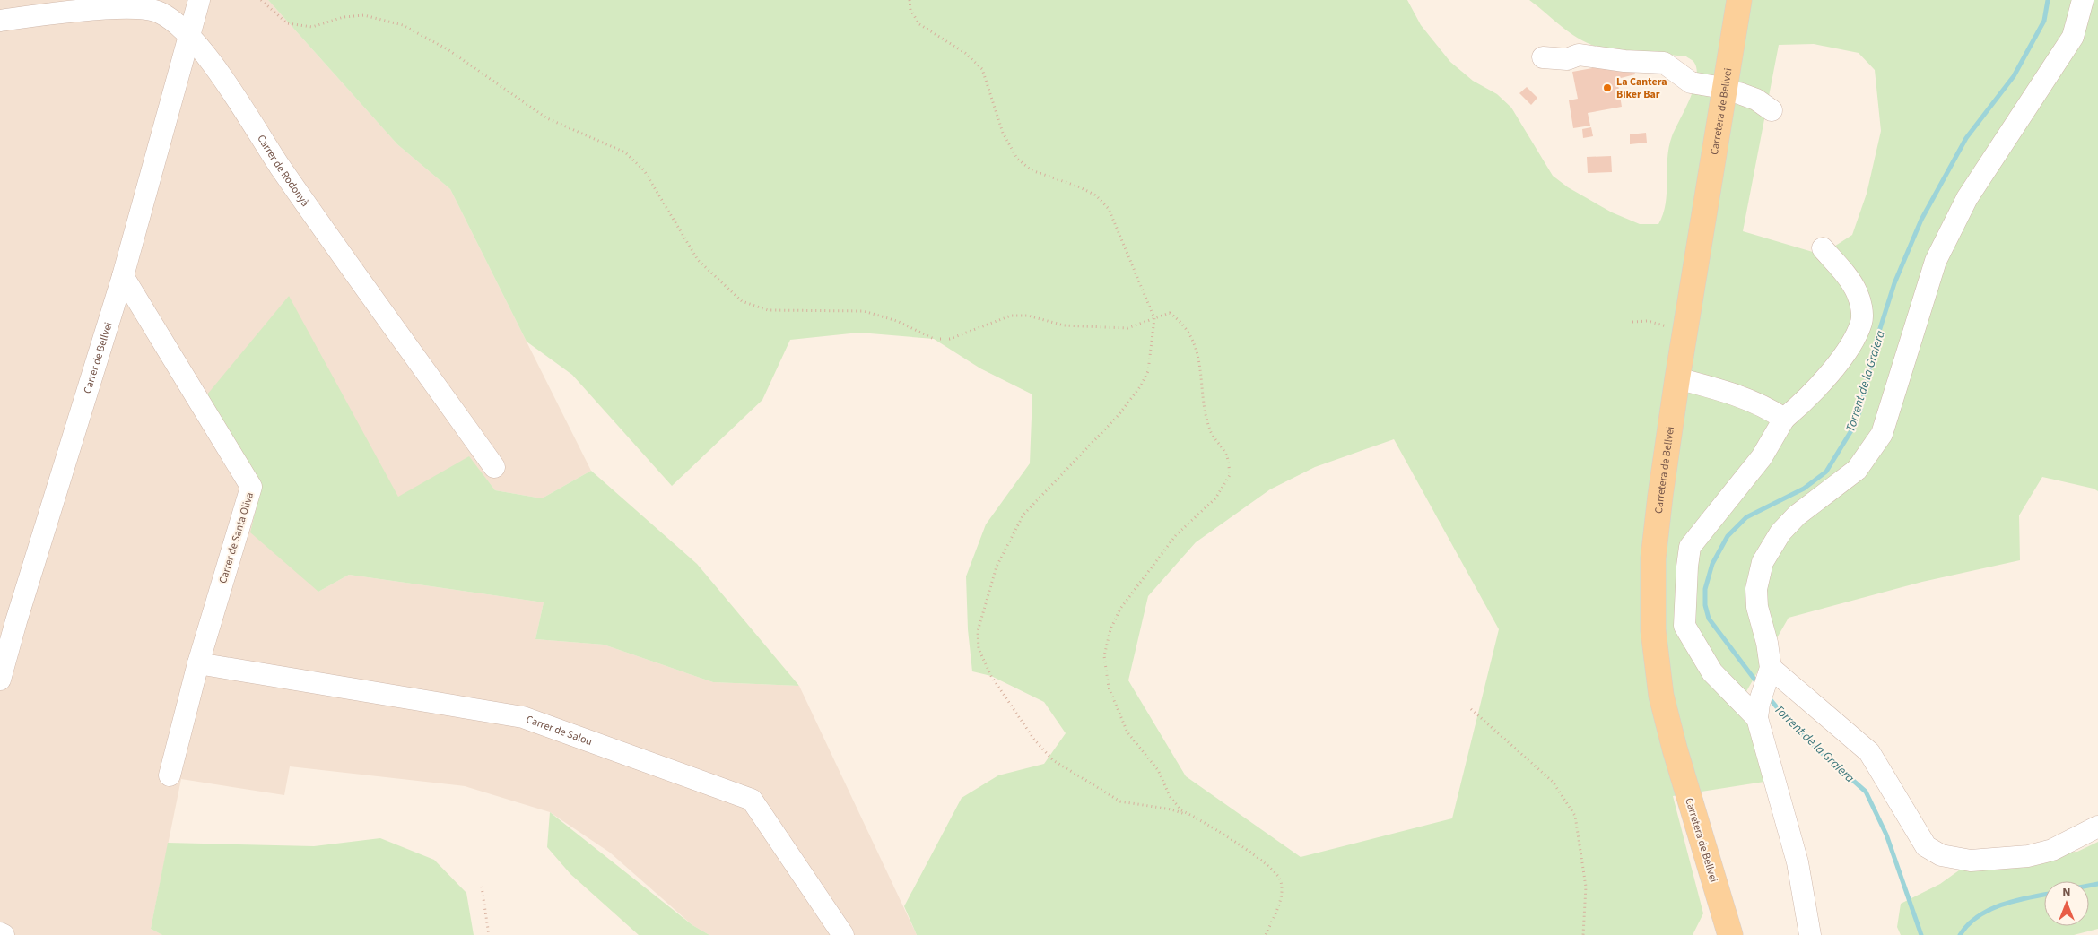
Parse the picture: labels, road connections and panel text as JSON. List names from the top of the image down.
{
  "streets": {
    "main road": ["Carretera de Bellvei"],
    "street": [
      "Carrer de Rodonyà",
      "Carrer de Bellvei",
      "Carrer de Santa Oliva",
      "Carrer de Salou"
    ]
  },
  "crossings": [
    ["Carrer de Rodonyà", "Carrer de Bellvei"],
    ["Carrer de Bellvei", "Carrer de Santa Oliva"],
    ["Carrer de Santa Oliva", "Carrer de Salou"]
  ],
  "water": ["Torrent de la Graiera"],
  "places": ["La Cantera Biker Bar"],
  "north": "top"
}
